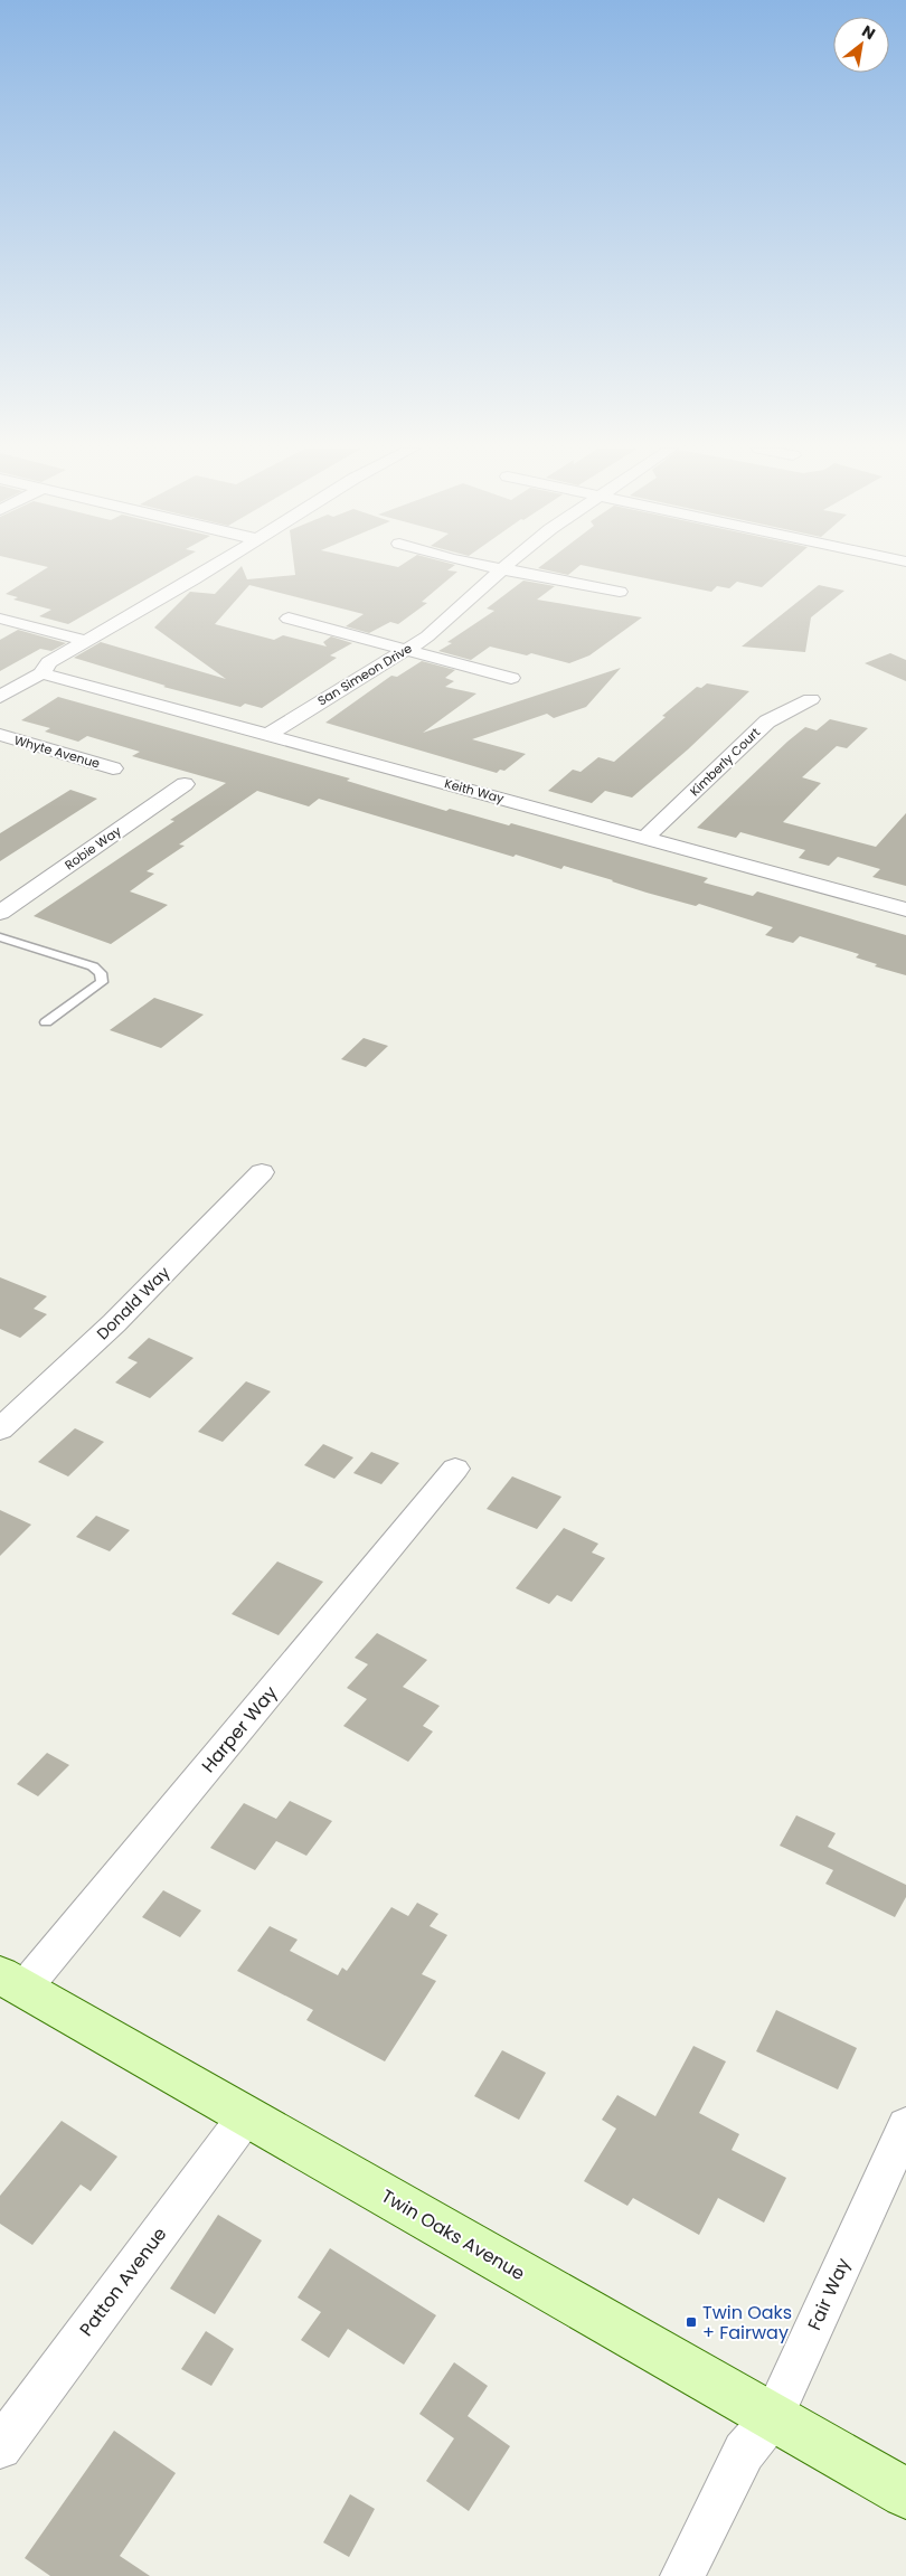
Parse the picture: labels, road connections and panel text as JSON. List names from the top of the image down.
{
  "streets": {
    "street": [
      "San Simeon Drive",
      "Whyte Avenue",
      "Kimberly Court",
      "Keith Way",
      "Robie Way",
      "Donald Way",
      "Harper Way",
      "Twin Oaks Avenue",
      "Patton Avenue",
      "Fair Way"
    ]
  },
  "crossings": [
    ["San Simeon Drive", "Keith Way"],
    ["Kimberly Court", "Keith Way"],
    ["Harper Way", "Twin Oaks Avenue"],
    ["Twin Oaks Avenue", "Patton Avenue"],
    ["Twin Oaks Avenue", "Fair Way"]
  ],
  "places": {
    "transit": ["Twin Oaks + Fairway"]
  },
  "north": "top right"
}
